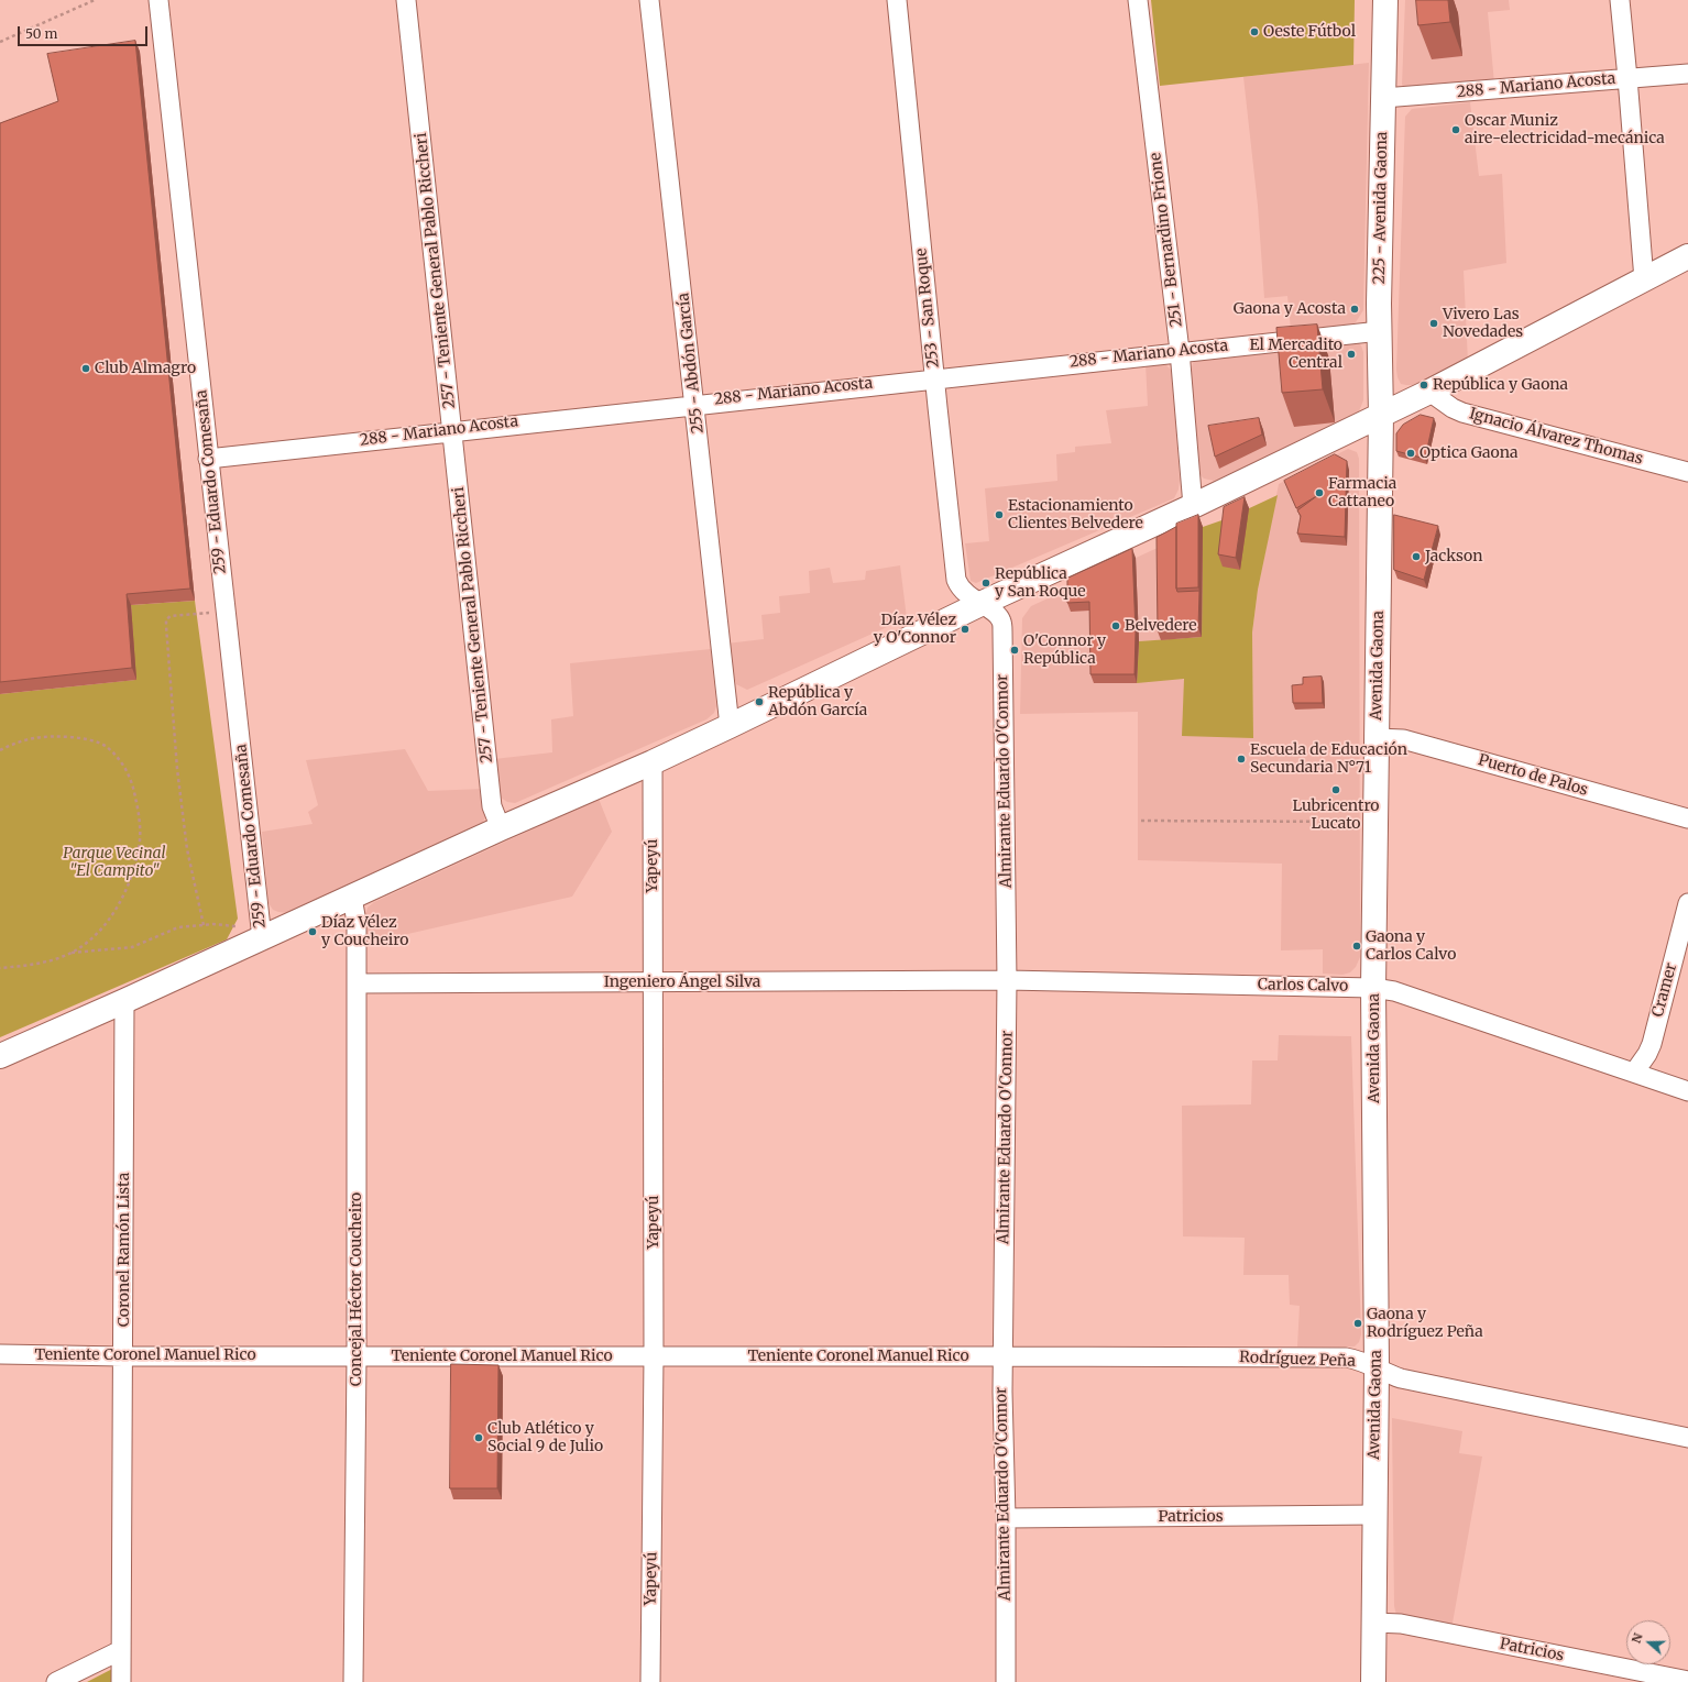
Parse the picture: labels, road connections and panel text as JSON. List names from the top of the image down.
{
  "streets": {
    "main road": ["225 - Avenida Gaona", "Avenida Gaona"],
    "street": [
      "288 - Mariano Acosta",
      "251 - Bernardino Frione",
      "257 - Teniente General Pablo Riccheri",
      "253 - San Roque",
      "255 - Abdón García",
      "Ignacio Álvarez Thomas",
      "259 - Eduardo Comesaña",
      "Puerto de Palos",
      "Almirante Eduardo O'Connor",
      "Yapeyú",
      "Ingeniero Ángel Silva",
      "Carlos Calvo",
      "Cramer",
      "Coronel Ramón Lista",
      "Concejal Héctor Coucheiro",
      "Teniente Coronel Manuel Rico",
      "Rodríguez Peña",
      "Patricios"
    ]
  },
  "crossings": [
    ["288 - Mariano Acosta", "225 - Avenida Gaona"],
    ["288 - Mariano Acosta", "251 - Bernardino Frione"],
    ["288 - Mariano Acosta", "257 - Teniente General Pablo Riccheri"],
    ["288 - Mariano Acosta", "253 - San Roque"],
    ["288 - Mariano Acosta", "255 - Abdón García"],
    ["288 - Mariano Acosta", "259 - Eduardo Comesaña"],
    ["225 - Avenida Gaona", "Avenida Gaona"],
    ["253 - San Roque", "Almirante Eduardo O'Connor"],
    ["Avenida Gaona", "Puerto de Palos"],
    ["Avenida Gaona", "Carlos Calvo"],
    ["Avenida Gaona", "Rodríguez Peña"],
    ["Avenida Gaona", "Patricios"],
    ["Almirante Eduardo O'Connor", "Ingeniero Ángel Silva"],
    ["Almirante Eduardo O'Connor", "Carlos Calvo"],
    ["Almirante Eduardo O'Connor", "Teniente Coronel Manuel Rico"],
    ["Almirante Eduardo O'Connor", "Rodríguez Peña"],
    ["Almirante Eduardo O'Connor", "Patricios"],
    ["Yapeyú", "Ingeniero Ángel Silva"],
    ["Yapeyú", "Teniente Coronel Manuel Rico"],
    ["Ingeniero Ángel Silva", "Carlos Calvo"],
    ["Ingeniero Ángel Silva", "Concejal Héctor Coucheiro"],
    ["Carlos Calvo", "Cramer"],
    ["Coronel Ramón Lista", "Teniente Coronel Manuel Rico"],
    ["Concejal Héctor Coucheiro", "Teniente Coronel Manuel Rico"],
    ["Teniente Coronel Manuel Rico", "Rodríguez Peña"]
  ],
  "parks": ["Parque Vecinal \"El Campito\""],
  "places": [
    "Oeste Fútbol",
    "Oscar Muniz aire-electricidad-mecánica",
    "Gaona y Acosta",
    "Vivero Las Novedades",
    "El Mercadito Central",
    "Club Almagro",
    "República y Gaona",
    "Optica Gaona",
    "Farmacia Cattaneo",
    "Estacionamiento Clientes Belvedere",
    "Jackson",
    "República y San Roque",
    "Belvedere",
    "Díaz Vélez y O'Connor",
    "O'Connor y República",
    "República y Abdón García",
    "Escuela de Educación Secundaria N°71",
    "Lubricentro Lucato",
    "Díaz Vélez y Coucheiro",
    "Gaona y Carlos Calvo",
    "Gaona y Rodríguez Peña",
    "Club Atlético y Social 9 de Julio"
  ],
  "scale_bar": "50 m",
  "north": "left"
}
